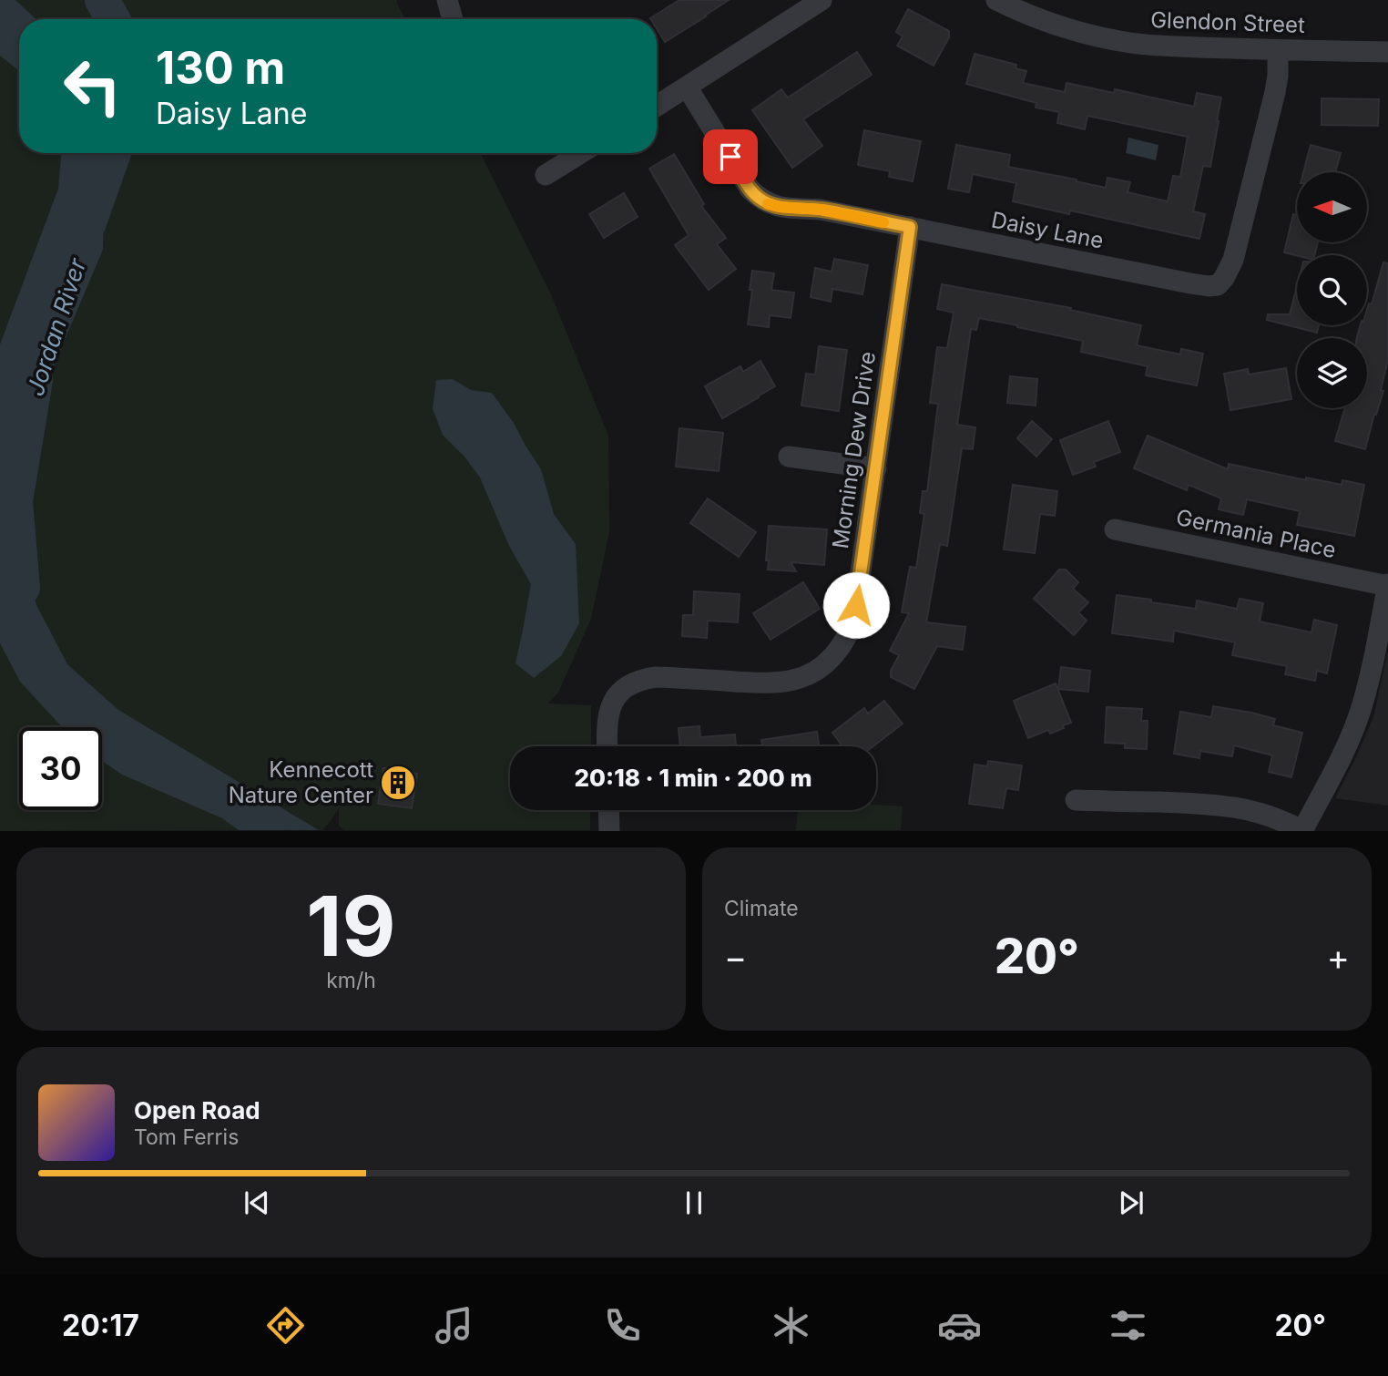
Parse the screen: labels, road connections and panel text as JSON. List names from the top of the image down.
{
  "streets": {
    "street": [
      "Glendon Street",
      "Daisy Lane",
      "Morning Dew Drive",
      "Germania Place"
    ]
  },
  "crossings": [
    ["Glendon Street", "Daisy Lane"],
    ["Daisy Lane", "Morning Dew Drive"]
  ],
  "water": ["Jordan River"],
  "places": {
    "building": ["Kennecott Nature Center"]
  },
  "north": "left",
  "page": {
    "turn": ["130 m", "Daisy Lane"],
    "limit": "30",
    "trip": "20:18 · 1 min · 200 m",
    "tile": [
      ["19", "km/h"],
      "Climate"
    ],
    "heat": ["−", "20°", "+"],
    "song": ["Open Road", "Tom Ferris"],
    "tabs": ["20:17", "20°"]
  }
}
